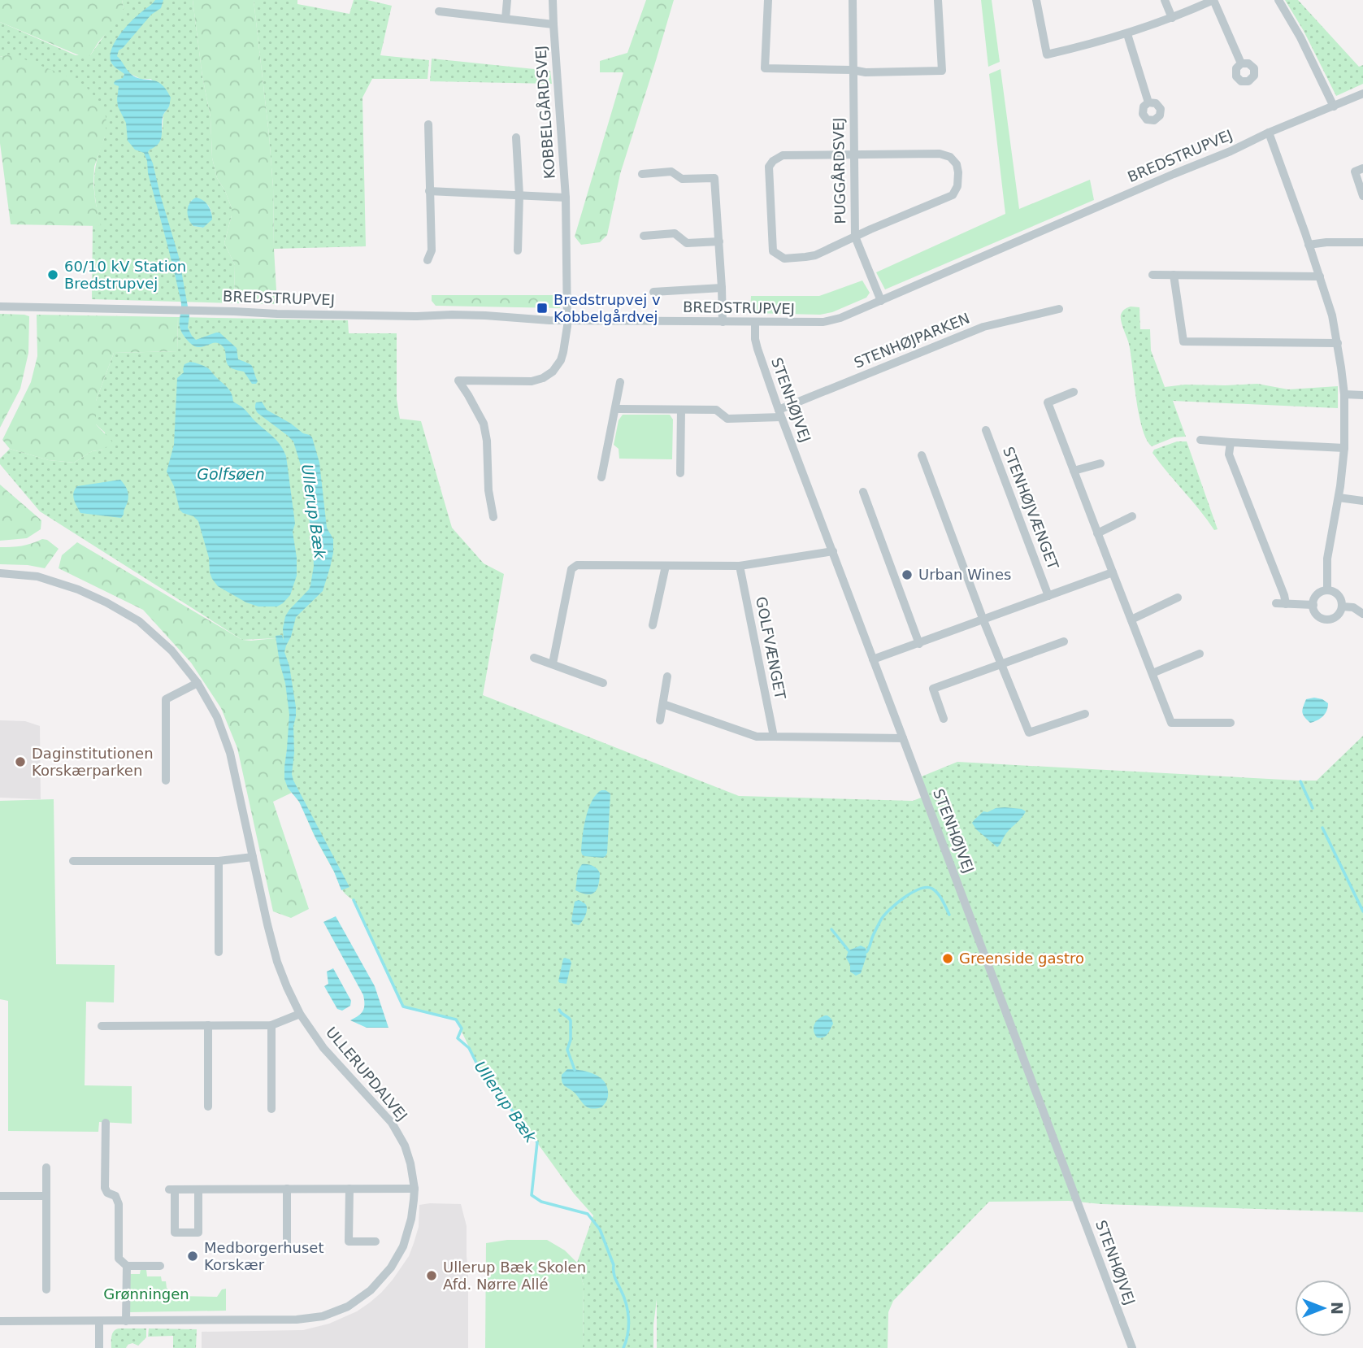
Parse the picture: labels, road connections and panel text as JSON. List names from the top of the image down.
{
  "streets": {
    "street": [
      "KOBBELGÅRDSVEJ",
      "BREDSTRUPVEJ",
      "PUGGÅRDSVEJ",
      "STENHØJPARKEN",
      "STENHØJVEJ",
      "STENHØJVÆNGET",
      "GOLFVÆNGET",
      "ULLERUPDALVEJ"
    ]
  },
  "crossings": [
    ["KOBBELGÅRDSVEJ", "BREDSTRUPVEJ"],
    ["BREDSTRUPVEJ", "PUGGÅRDSVEJ"],
    ["BREDSTRUPVEJ", "STENHØJVEJ"],
    ["STENHØJPARKEN", "STENHØJVEJ"]
  ],
  "water": ["Golfsøen", "Ullerup Bæk"],
  "parks": ["Grønningen"],
  "places": {
    "other": [
      "60/10 kV Station Bredstrupvej",
      "Urban Wines",
      "Daginstitutionen Korskærparken",
      "Greenside gastro",
      "Medborgerhuset Korskær",
      "Ullerup Bæk Skolen Afd. Nørre Allé"
    ],
    "transit": ["Bredstrupvej v Kobbelgårdvej"]
  },
  "north": "right"
}
